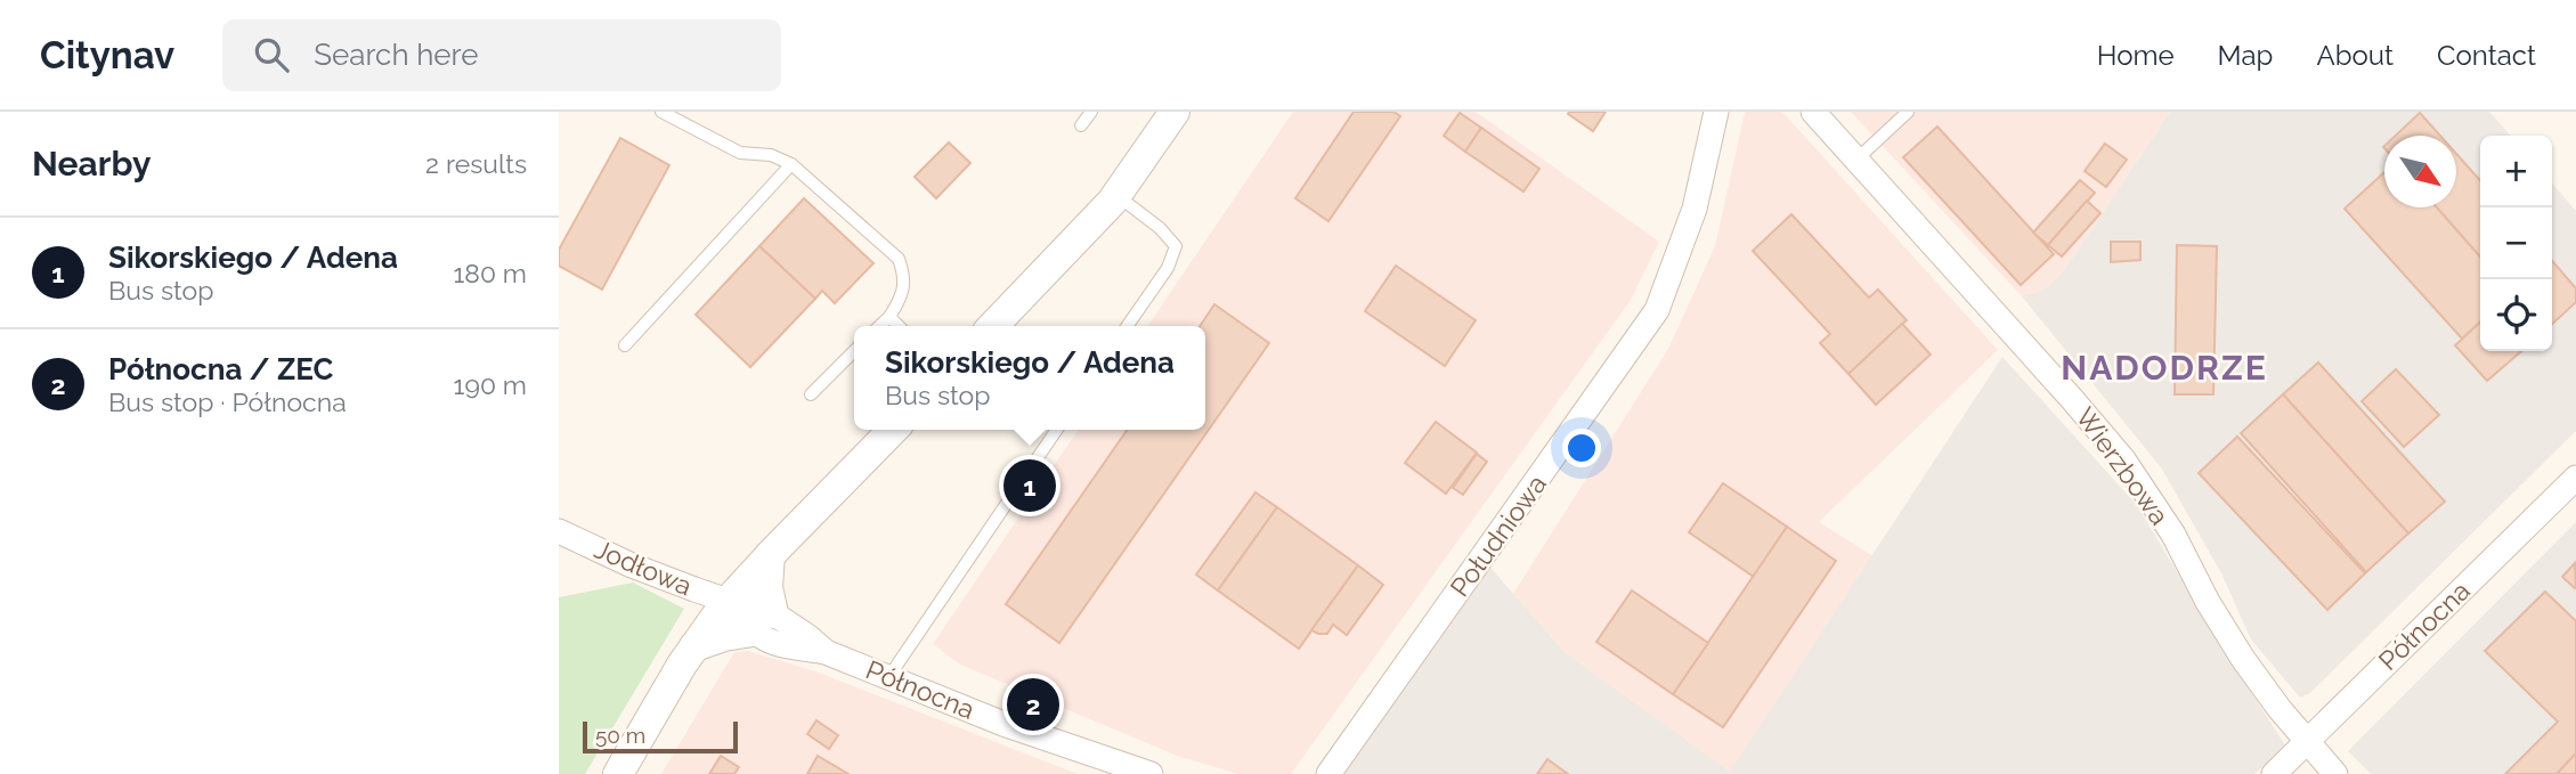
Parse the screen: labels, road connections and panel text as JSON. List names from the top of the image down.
{
  "streets": {
    "street": [
      "Wierzbowa",
      "Południowa",
      "Jodłowa",
      "Północna"
    ]
  },
  "crossings": [
    ["Wierzbowa", "Północna"],
    ["Jodłowa", "Północna"]
  ],
  "districts": ["NADODRZE"],
  "scale_bar": "50 m",
  "north": "bottom right",
  "page": {
    "header": "Citynav",
    "search": "Search here",
    "nav": [
      "Home",
      "Map",
      "About",
      "Contact"
    ],
    "heading": ["Nearby", "2 results"],
    "map_buttons": ["+", "−"],
    "list": [
      {
        "mark": "1",
        "name": "Sikorskiego / Adena",
        "note": "Bus stop",
        "value": "180 m"
      },
      {
        "mark": "2",
        "name": "Północna / ZEC",
        "note": "Bus stop · Północna",
        "value": "190 m"
      }
    ],
    "popup": ["Sikorskiego / Adena", "Bus stop"],
    "pins": ["1", "2"],
    "scale": "50 m"
  }
}
